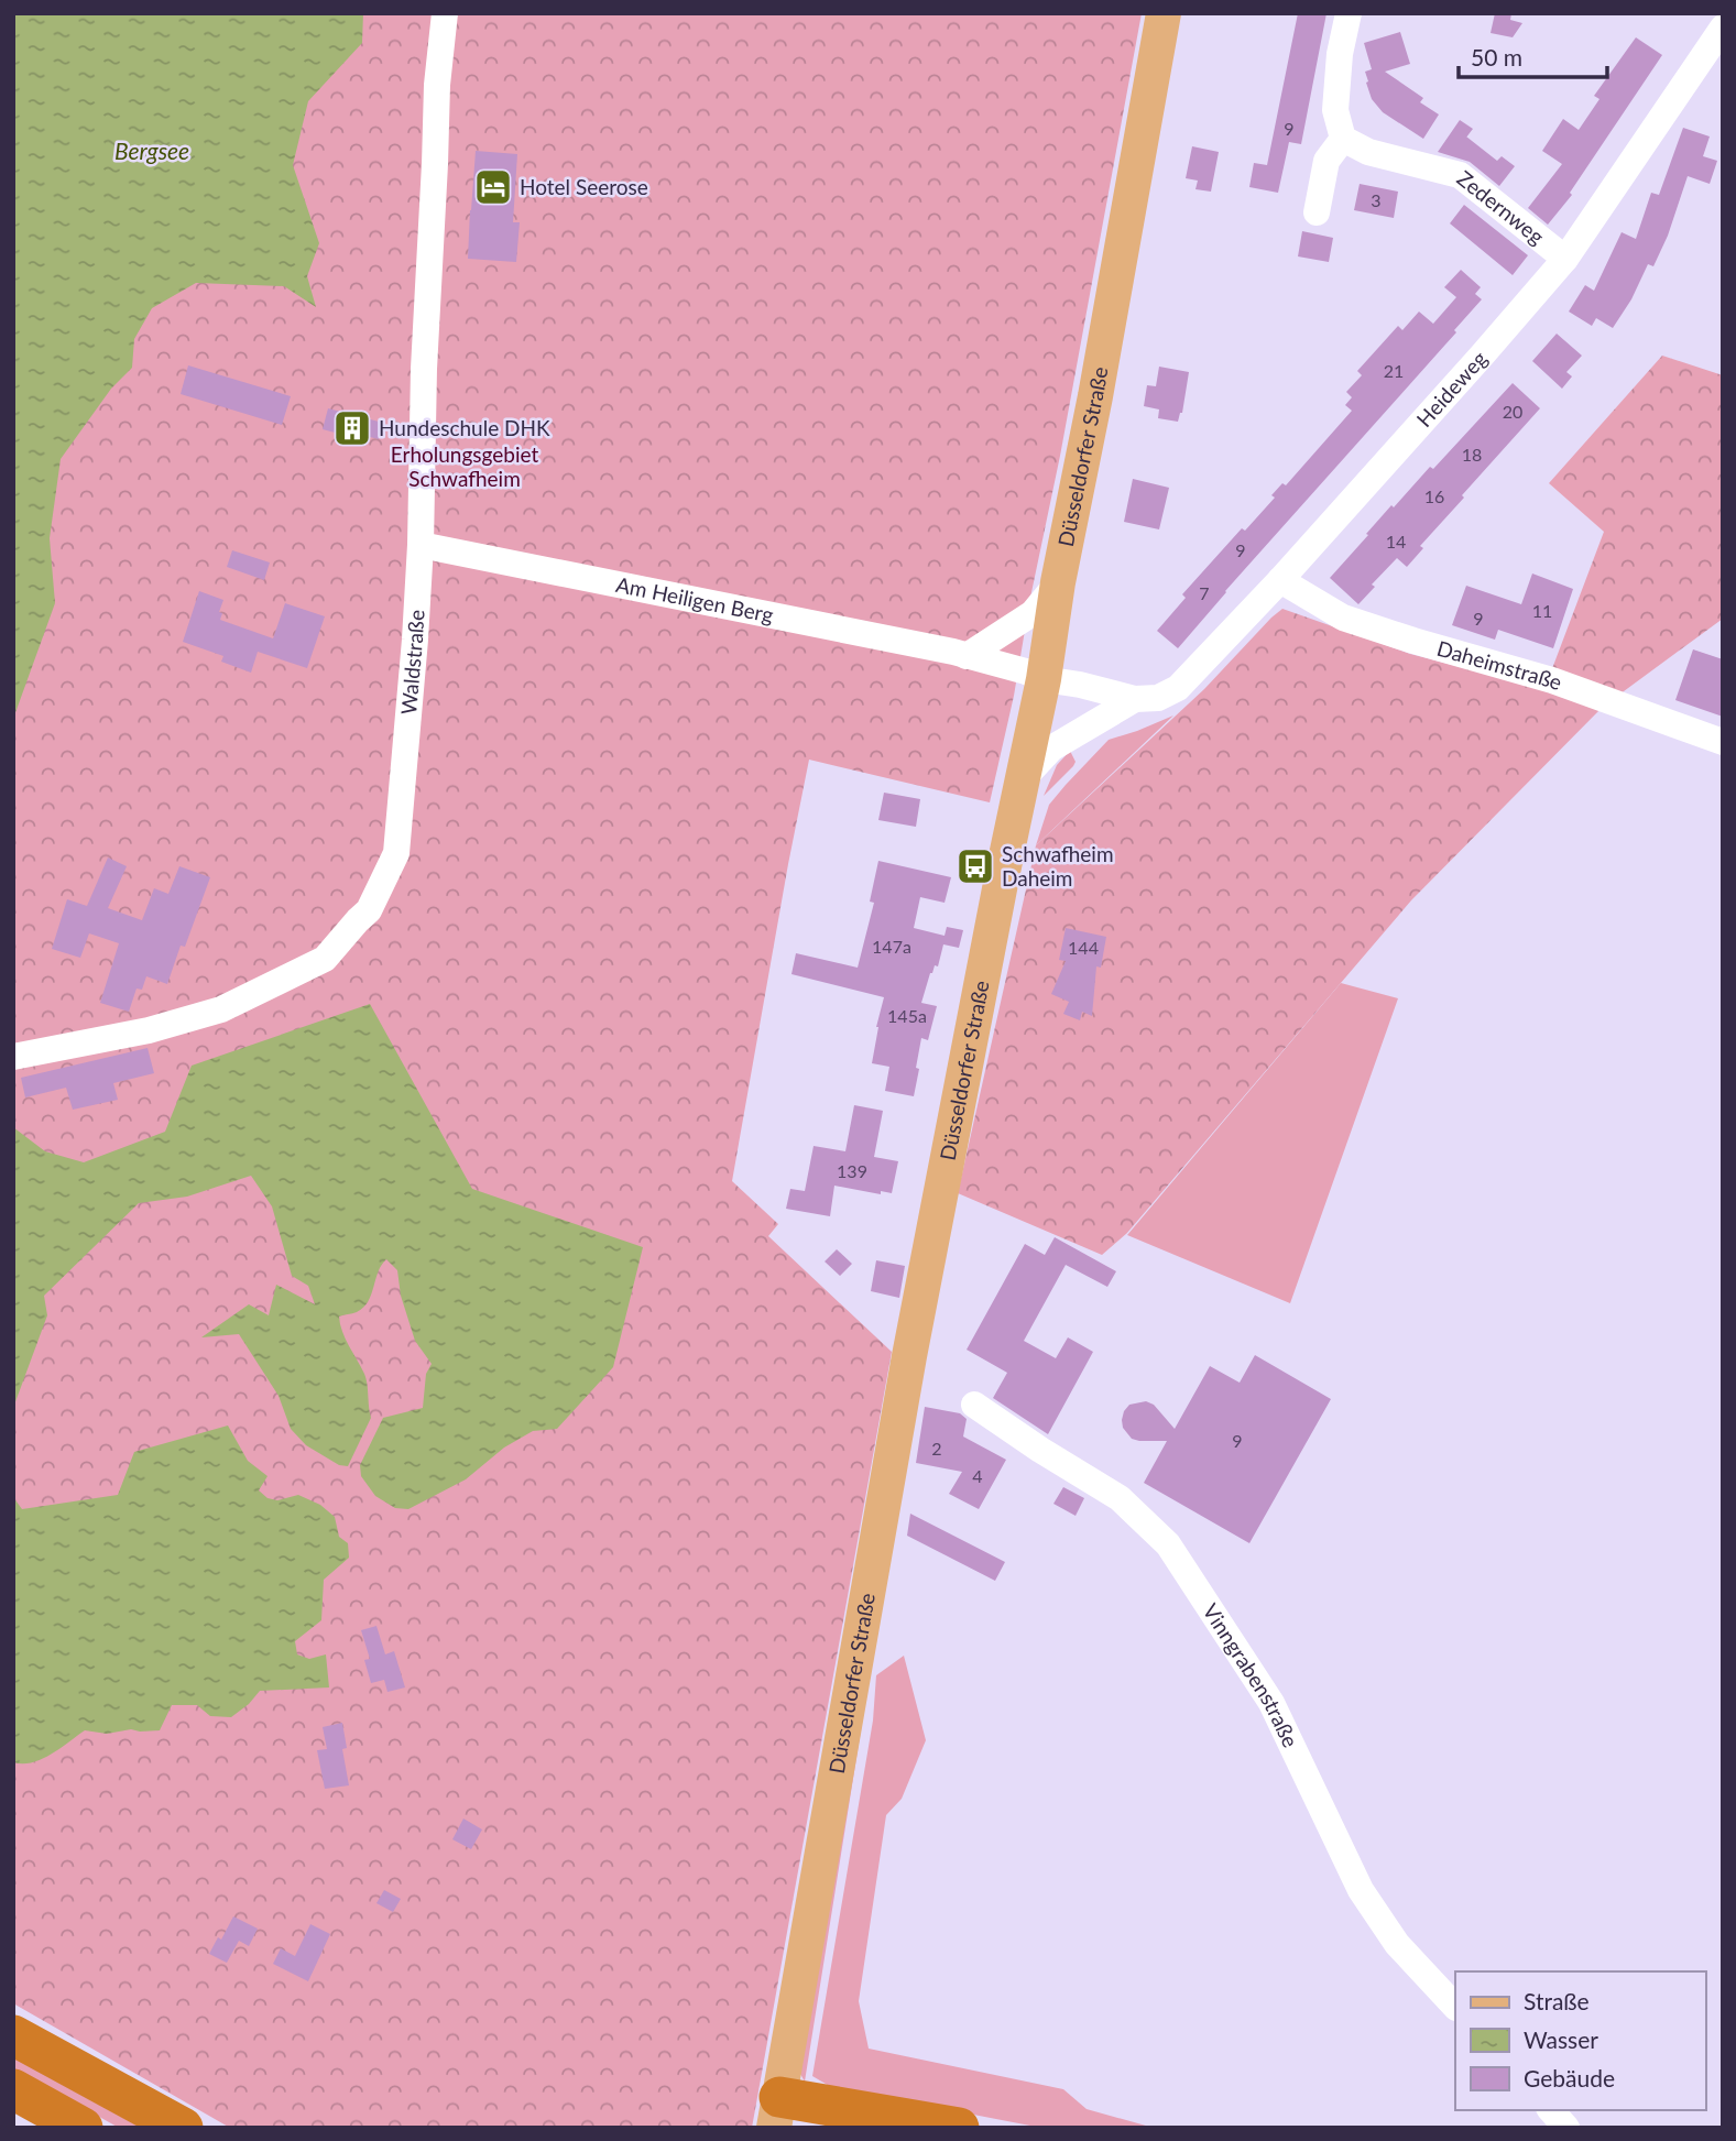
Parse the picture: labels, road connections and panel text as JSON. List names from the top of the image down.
{
  "streets": {
    "main road": ["Düsseldorfer Straße"],
    "street": [
      "Zedernweg",
      "Heideweg",
      "Am Heiligen Berg",
      "Waldstraße",
      "Daheimstraße",
      "Vinngrabenstraße"
    ]
  },
  "crossings": [
    ["Zedernweg", "Heideweg"],
    ["Heideweg", "Düsseldorfer Straße"],
    ["Heideweg", "Am Heiligen Berg"],
    ["Heideweg", "Daheimstraße"],
    ["Düsseldorfer Straße", "Am Heiligen Berg"],
    ["Am Heiligen Berg", "Waldstraße"]
  ],
  "water": ["Bergsee"],
  "parks": ["Erholungsgebiet Schwafheim"],
  "places": {
    "hotel": ["Hotel Seerose"],
    "building": ["Hundeschule DHK"],
    "bus stop": ["Schwafheim Daheim"]
  },
  "house_numbers": [
    "9",
    "3",
    "21",
    "20",
    "18",
    "16",
    "14",
    "9",
    "7",
    "11",
    "9",
    "147a",
    "144",
    "145a",
    "139",
    "9",
    "2",
    "4"
  ],
  "legend": ["Straße", "Wasser", "Gebäude"],
  "scale_bar": "50 m"
}
